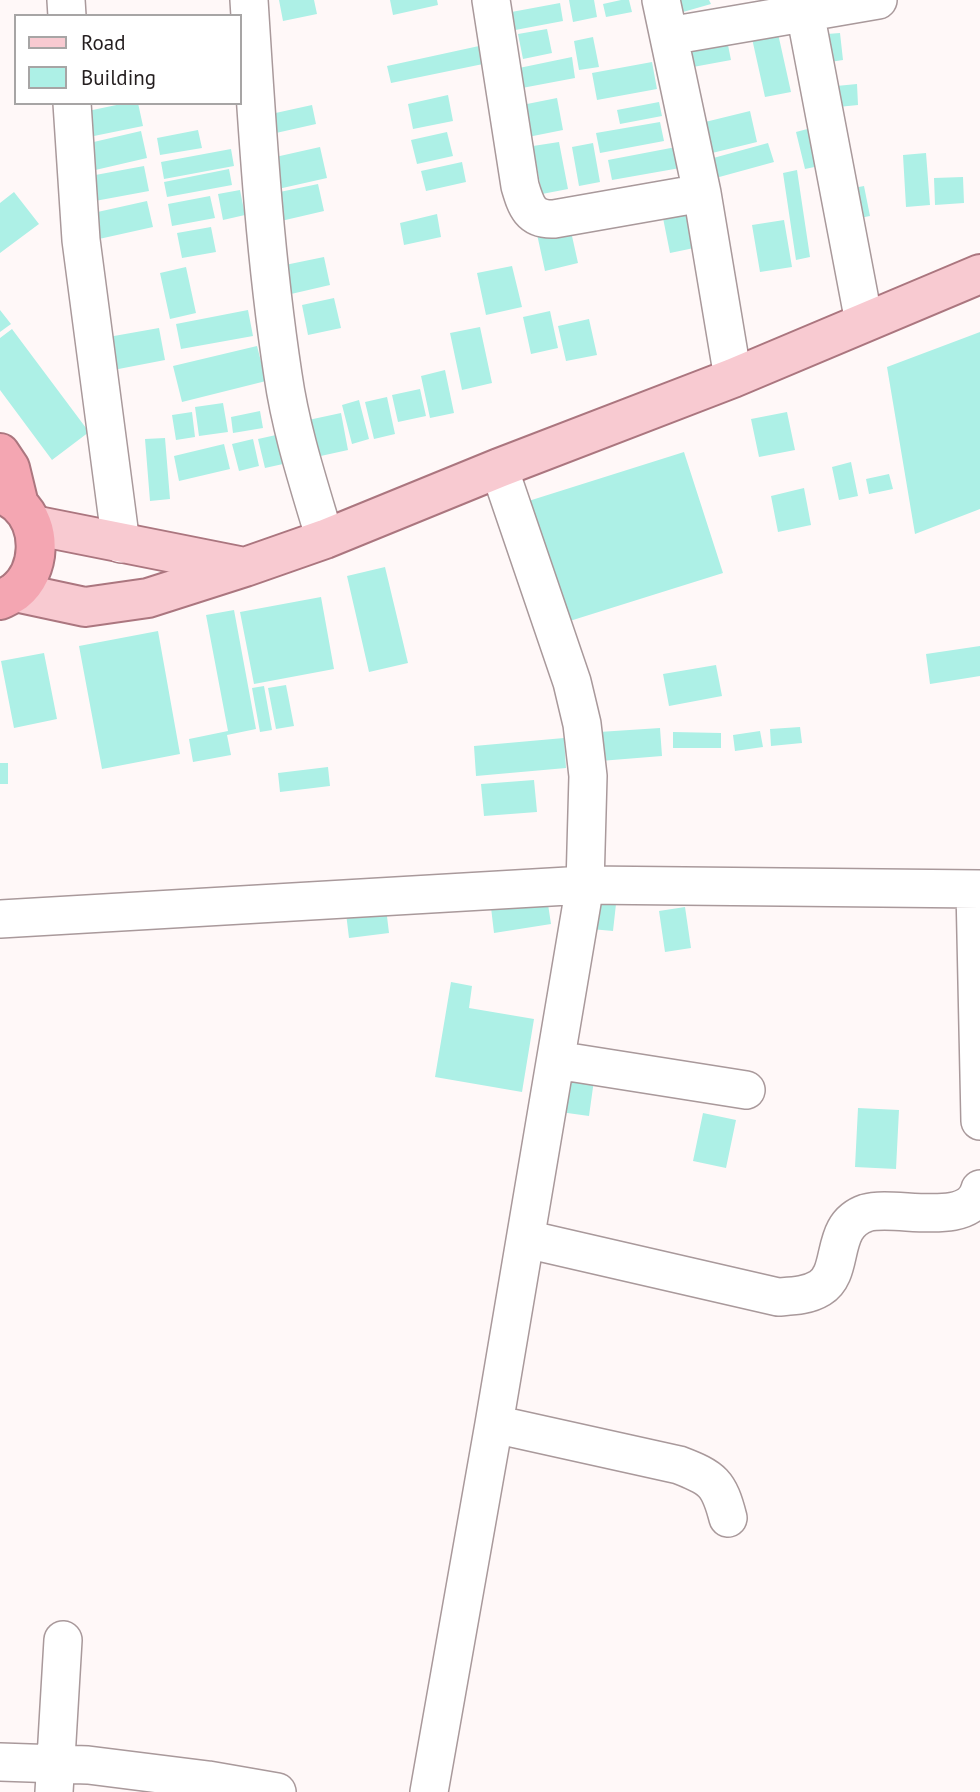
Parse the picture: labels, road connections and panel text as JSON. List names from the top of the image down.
{
  "legend": ["Road", "Building"]
}
